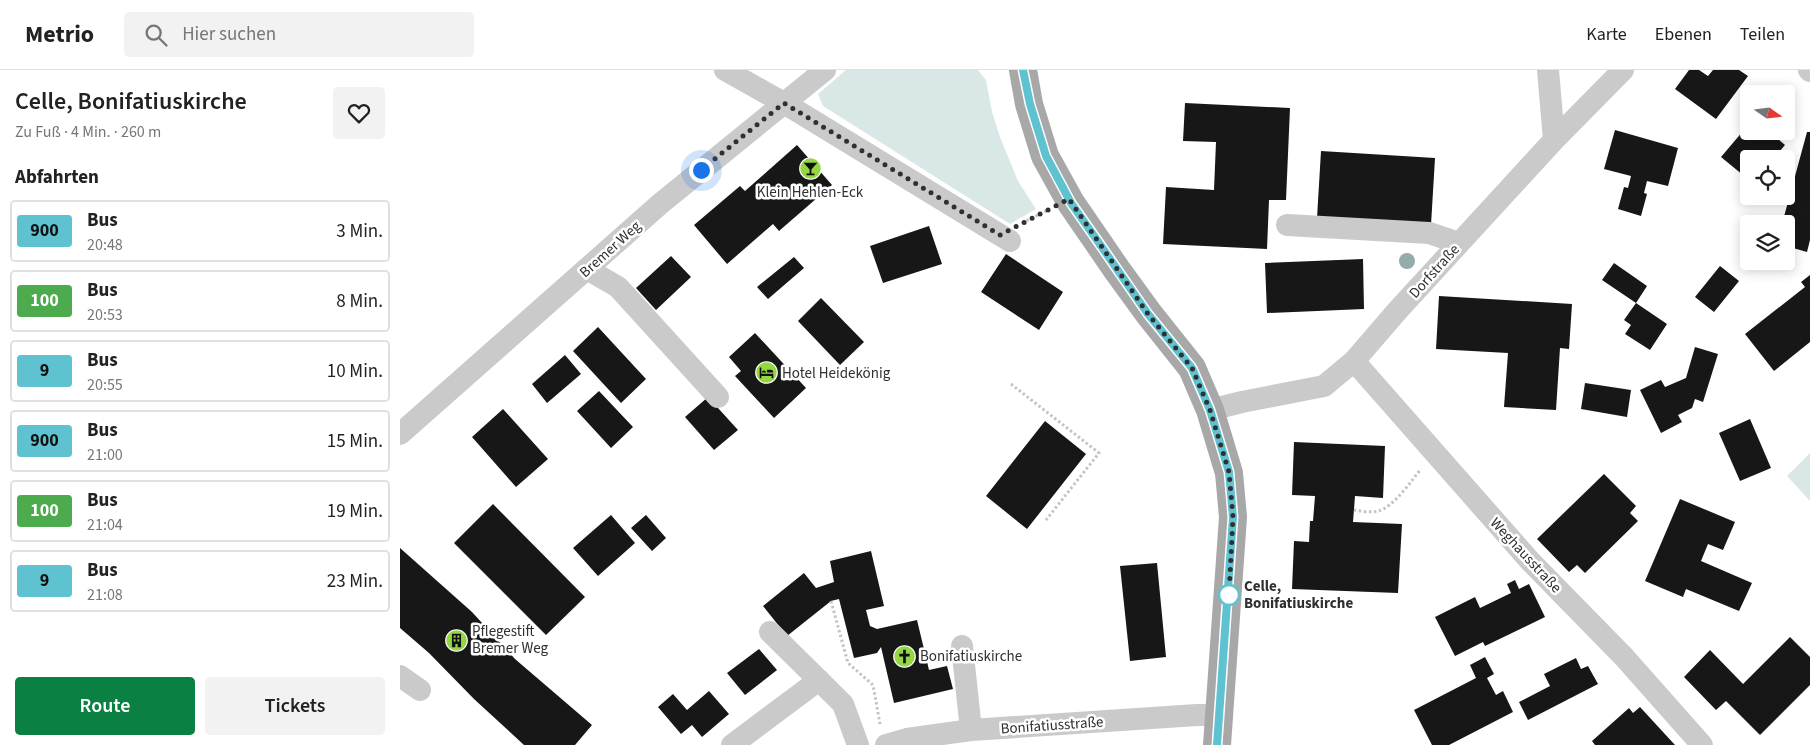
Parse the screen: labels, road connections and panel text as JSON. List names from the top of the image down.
{
  "streets": {
    "street": [
      "Bremer Weg",
      "Dorfstraße",
      "Weghausstraße",
      "Bonifatiusstraße"
    ]
  },
  "crossings": [
    ["Dorfstraße", "Weghausstraße"]
  ],
  "places": {
    "bar": ["Klein Hehlen-Eck"],
    "hotel": ["Hotel Heidekönig"],
    "other": ["Celle, Bonifatiuskirche"],
    "building": ["Pflegestift Bremer Weg"],
    "church": ["Bonifatiuskirche"]
  },
  "lines": ["bus line 900"],
  "north": "right",
  "page": {
    "header": "Metrio",
    "search": "Hier suchen",
    "nav": ["Karte", "Ebenen", "Teilen"],
    "heading": [
      ["Celle, Bonifatiuskirche", "Zu Fuß · 4 Min. · 260 m"],
      "Abfahrten"
    ],
    "list": [
      {
        "mark": "900",
        "name": "Bus",
        "note": "20:48",
        "value": "3 Min."
      },
      {
        "mark": "100",
        "name": "Bus",
        "note": "20:53",
        "value": "8 Min."
      },
      {
        "mark": "9",
        "name": "Bus",
        "note": "20:55",
        "value": "10 Min."
      },
      {
        "mark": "900",
        "name": "Bus",
        "note": "21:00",
        "value": "15 Min."
      },
      {
        "mark": "100",
        "name": "Bus",
        "note": "21:04",
        "value": "19 Min."
      },
      {
        "mark": "9",
        "name": "Bus",
        "note": "21:08",
        "value": "23 Min."
      }
    ],
    "buttons": ["Route", "Tickets"]
  }
}
